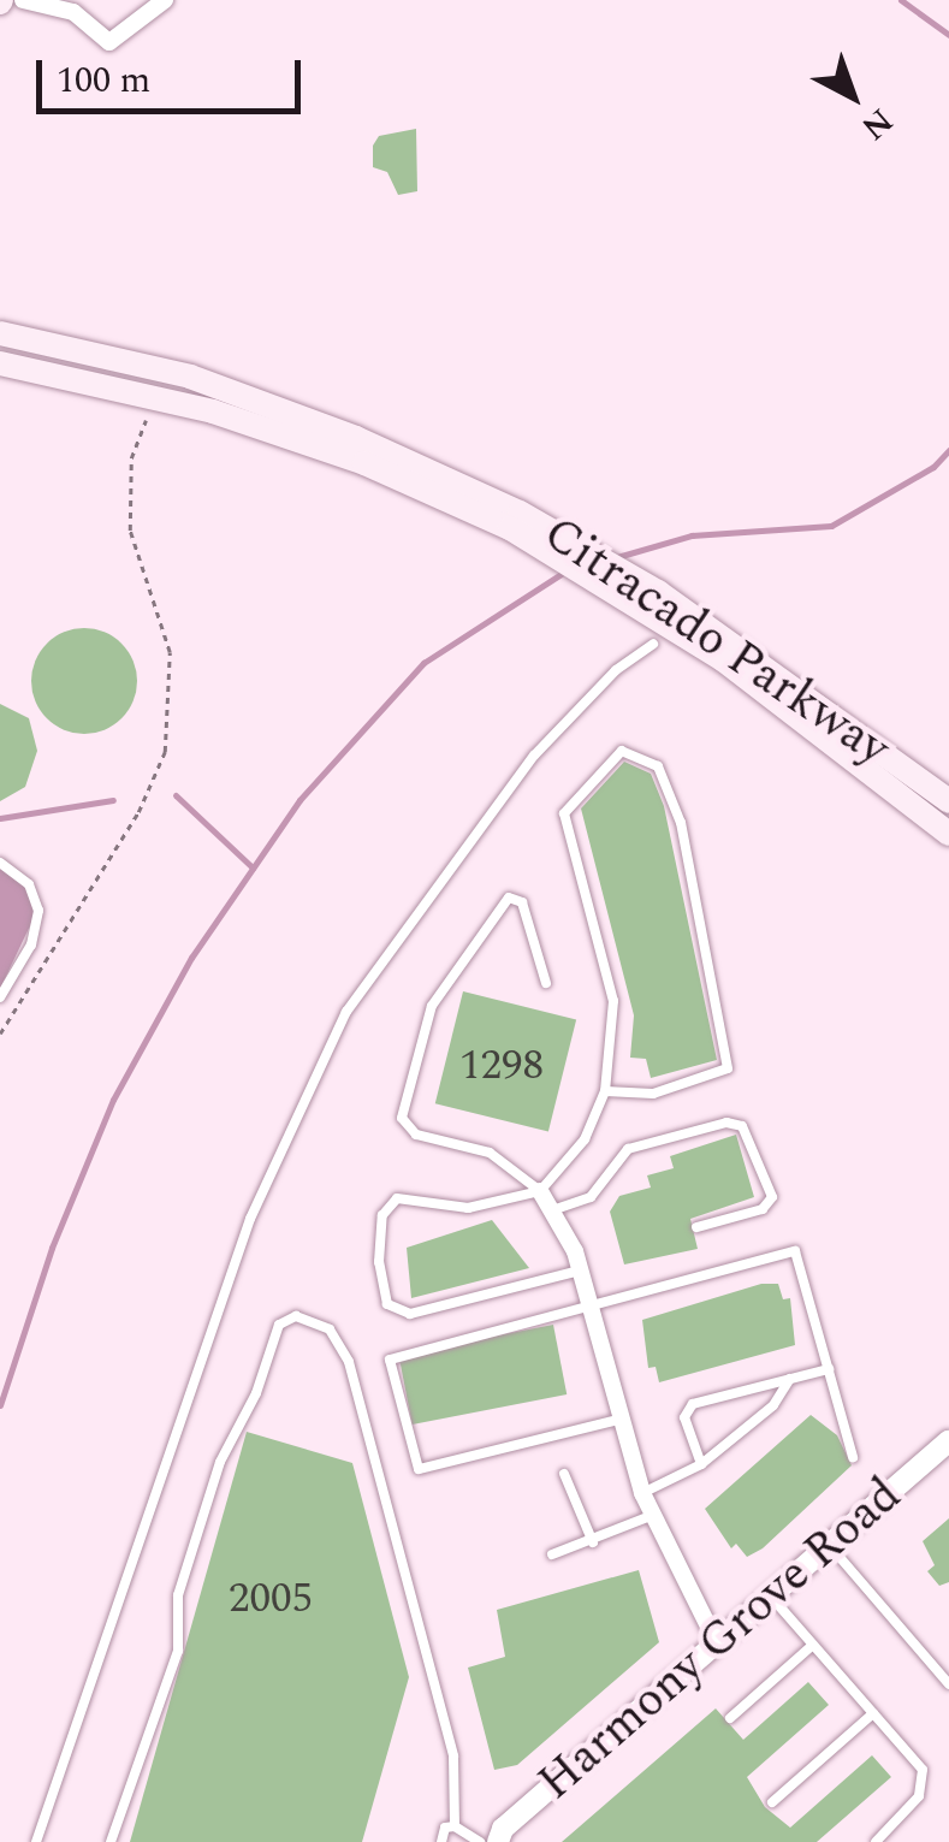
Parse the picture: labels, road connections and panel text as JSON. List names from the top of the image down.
{
  "streets": {
    "main road": ["Citracado Parkway"],
    "street": ["Harmony Grove Road"]
  },
  "house_numbers": ["1298", "2005"],
  "scale_bar": "100 m",
  "north": "bottom right"
}
